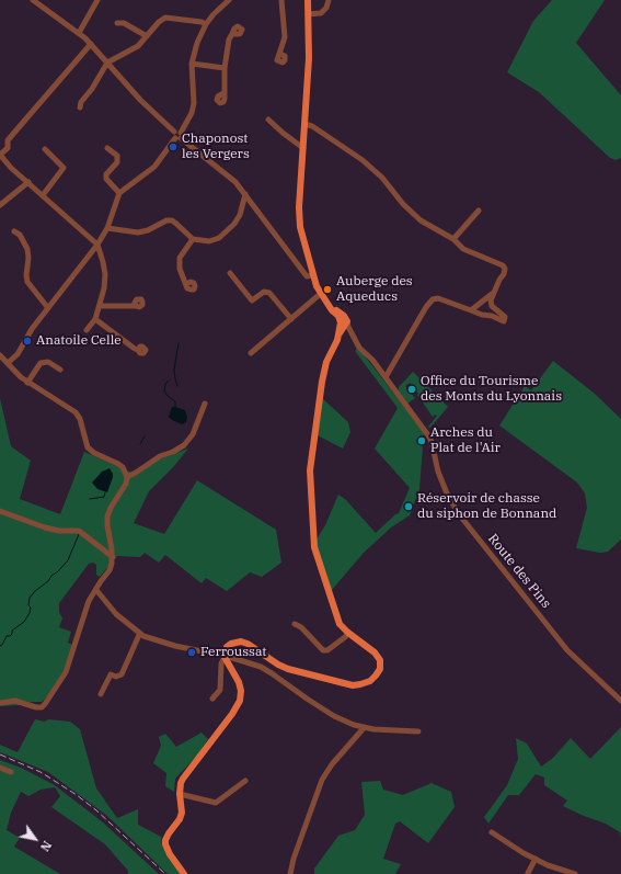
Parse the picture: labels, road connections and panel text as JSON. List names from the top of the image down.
{
  "streets": {
    "street": ["Route des Pins"]
  },
  "places": [
    "Chaponost les Vergers",
    "Auberge des Aqueducs",
    "Anatoile Celle",
    "Office du Tourisme des Monts du Lyonnais",
    "Arches du Plat de l'Air",
    "Réservoir de chasse du siphon de Bonnand",
    "Ferroussat"
  ],
  "north": "bottom right"
}
